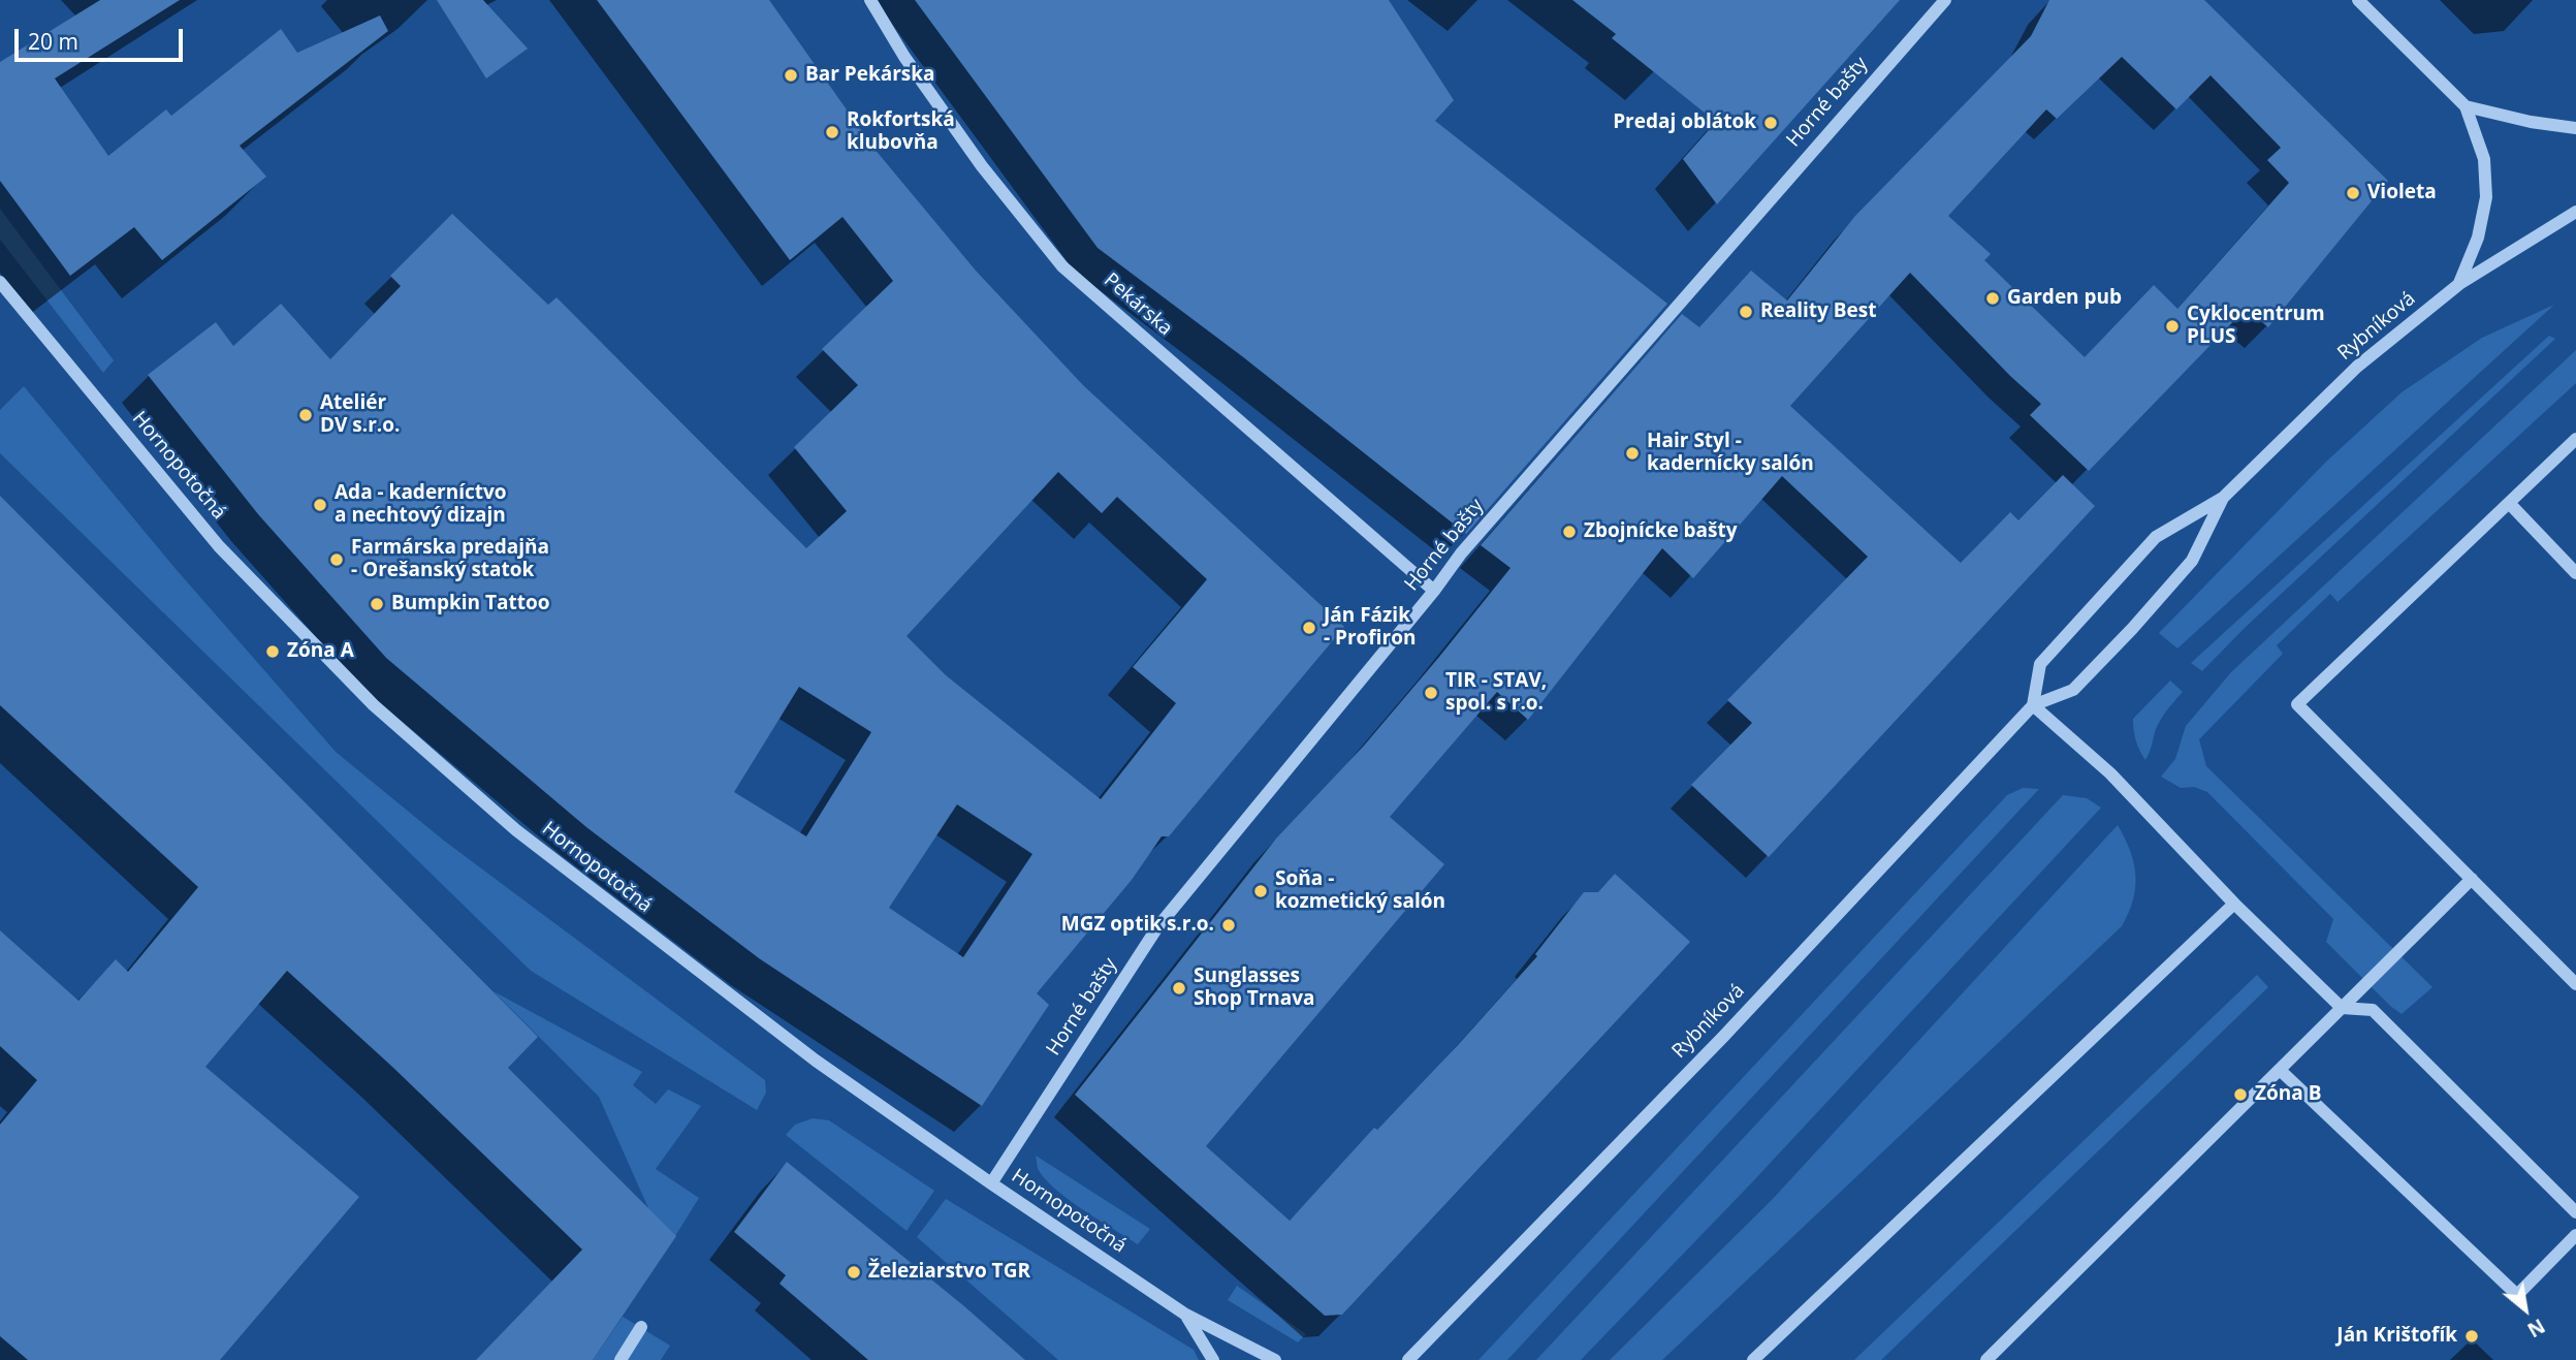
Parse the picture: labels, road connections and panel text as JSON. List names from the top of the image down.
{
  "streets": {
    "street": [
      "Horné bašty",
      "Pekárska",
      "Rybníková",
      "Hornopotočná"
    ]
  },
  "crossings": [
    ["Horné bašty", "Pekárska"],
    ["Horné bašty", "Hornopotočná"]
  ],
  "places": [
    "Bar Pekárska",
    "Predaj oblátok",
    "Rokfortská klubovňa",
    "Violeta",
    "Garden pub",
    "Reality Best",
    "Cyklocentrum PLUS",
    "Ateliér DV s.r.o.",
    "Hair Styl - kadernícky salón",
    "Ada - kaderníctvo a nechtový dizajn",
    "Zbojnícke bašty",
    "Farmárska predajňa - Orešanský statok",
    "Bumpkin Tattoo",
    "Ján Fázik - Profiron",
    "Zóna A",
    "TIR - STAV, spol. s r.o.",
    "Soňa - kozmetický salón",
    "MGZ optik s.r.o.",
    "Sunglasses Shop Trnava",
    "Zóna B",
    "Železiarstvo TGR",
    "Ján Krištofík"
  ],
  "scale_bar": "20 m",
  "north": "bottom right"
}
